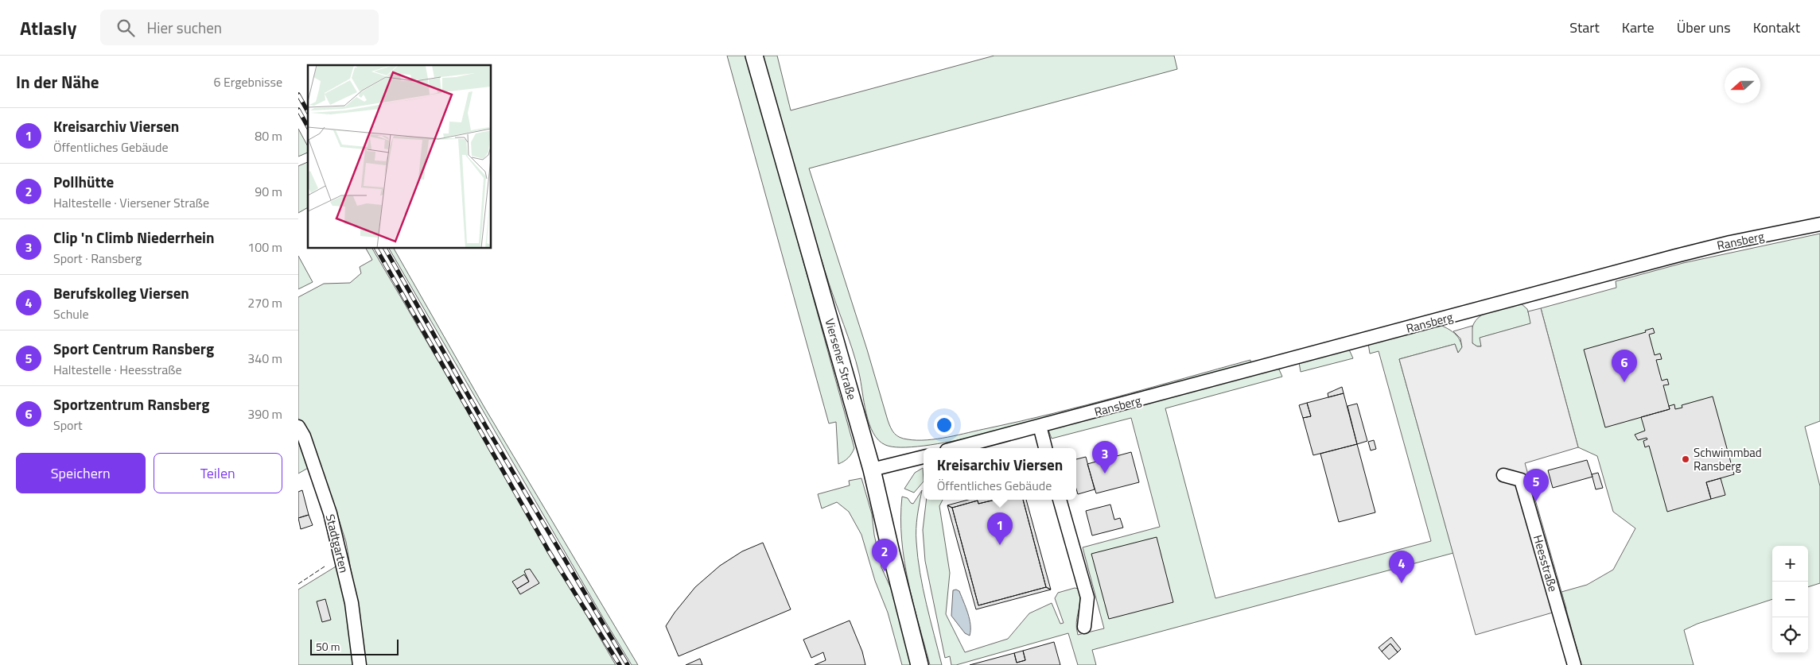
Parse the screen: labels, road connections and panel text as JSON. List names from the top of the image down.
{
  "streets": {
    "main road": ["Viersener Straße"],
    "street": ["Ransberg", "Stadtgarten", "Heesstraße"]
  },
  "places": ["Schwimmbad Ransberg"],
  "scale_bar": "50 m",
  "north": "left",
  "page": {
    "header": "Atlasly",
    "search": "Hier suchen",
    "nav": [
      "Start",
      "Karte",
      "Über uns",
      "Kontakt"
    ],
    "heading": ["In der Nähe", "6 Ergebnisse"],
    "list": [
      {
        "mark": "1",
        "name": "Kreisarchiv Viersen",
        "note": "Öffentliches Gebäude",
        "value": "80 m"
      },
      {
        "mark": "2",
        "name": "Pollhütte",
        "note": "Haltestelle · Viersener Straße",
        "value": "90 m"
      },
      {
        "mark": "3",
        "name": "Clip 'n Climb Niederrhein",
        "note": "Sport · Ransberg",
        "value": "100 m"
      },
      {
        "mark": "4",
        "name": "Berufskolleg Viersen",
        "note": "Schule",
        "value": "270 m"
      },
      {
        "mark": "5",
        "name": "Sport Centrum Ransberg",
        "note": "Haltestelle · Heesstraße",
        "value": "340 m"
      },
      {
        "mark": "6",
        "name": "Sportzentrum Ransberg",
        "note": "Sport",
        "value": "390 m"
      }
    ],
    "pins": [
      "6",
      "3",
      "5",
      "1",
      "2",
      "4"
    ],
    "buttons": ["Speichern", "Teilen"],
    "popup": ["Kreisarchiv Viersen", "Öffentliches Gebäude"],
    "map_buttons": ["+", "−"],
    "scale": "50 m"
  }
}
